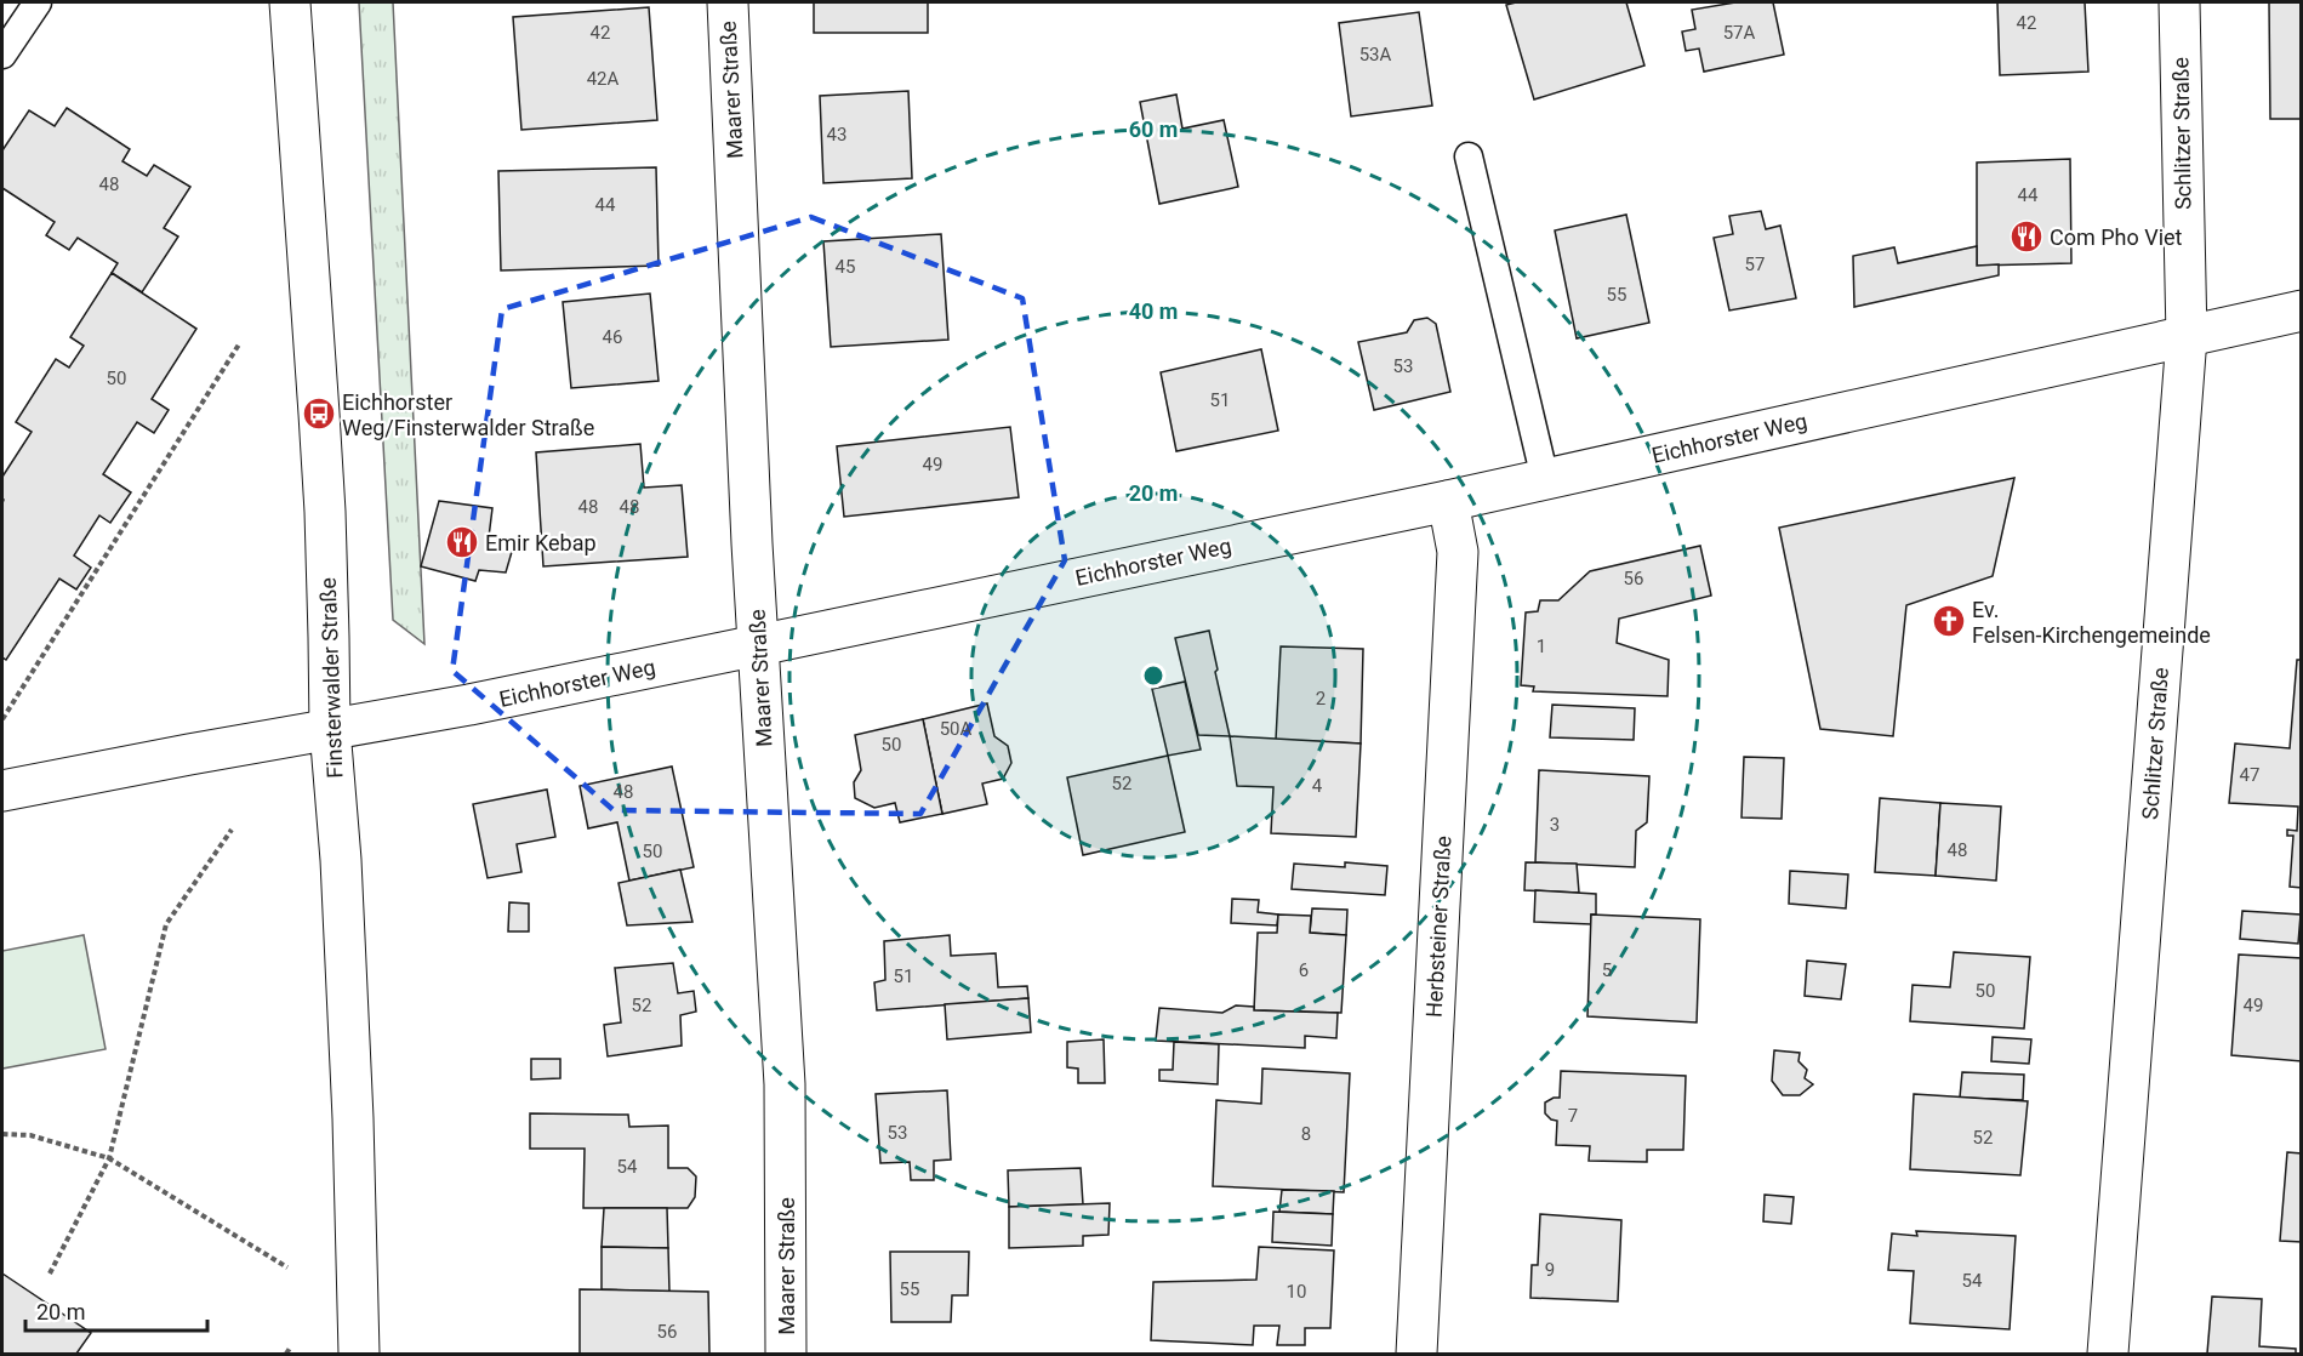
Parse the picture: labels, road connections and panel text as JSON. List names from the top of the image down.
{
  "streets": {
    "street": [
      "Maarer Straße",
      "Schlitzer Straße",
      "Eichhorster Weg",
      "Finsterwalder Straße",
      "Herbsteiner Straße"
    ]
  },
  "crossings": [
    ["Maarer Straße", "Eichhorster Weg"],
    ["Schlitzer Straße", "Eichhorster Weg"],
    ["Eichhorster Weg", "Finsterwalder Straße"],
    ["Eichhorster Weg", "Herbsteiner Straße"]
  ],
  "places": {
    "restaurant": ["Com Pho Viet", "Emir Kebap"],
    "bus stop": ["Eichhorster Weg/Finsterwalder Straße"],
    "church": ["Ev. Felsen-Kirchengemeinde"]
  },
  "house_numbers": [
    "42",
    "42",
    "57A",
    "53A",
    "42A",
    "43",
    "48",
    "44",
    "44",
    "57",
    "45",
    "55",
    "46",
    "53",
    "50",
    "51",
    "49",
    "48",
    "48",
    "56",
    "1",
    "2",
    "50A",
    "50",
    "47",
    "52",
    "4",
    "48",
    "3",
    "48",
    "50",
    "6",
    "5",
    "51",
    "50",
    "52",
    "49",
    "7",
    "53",
    "8",
    "52",
    "54",
    "9",
    "54",
    "55",
    "10",
    "56"
  ],
  "scale_bar": "20 m",
  "rings": ["60 m", "40 m", "20 m"]
}
